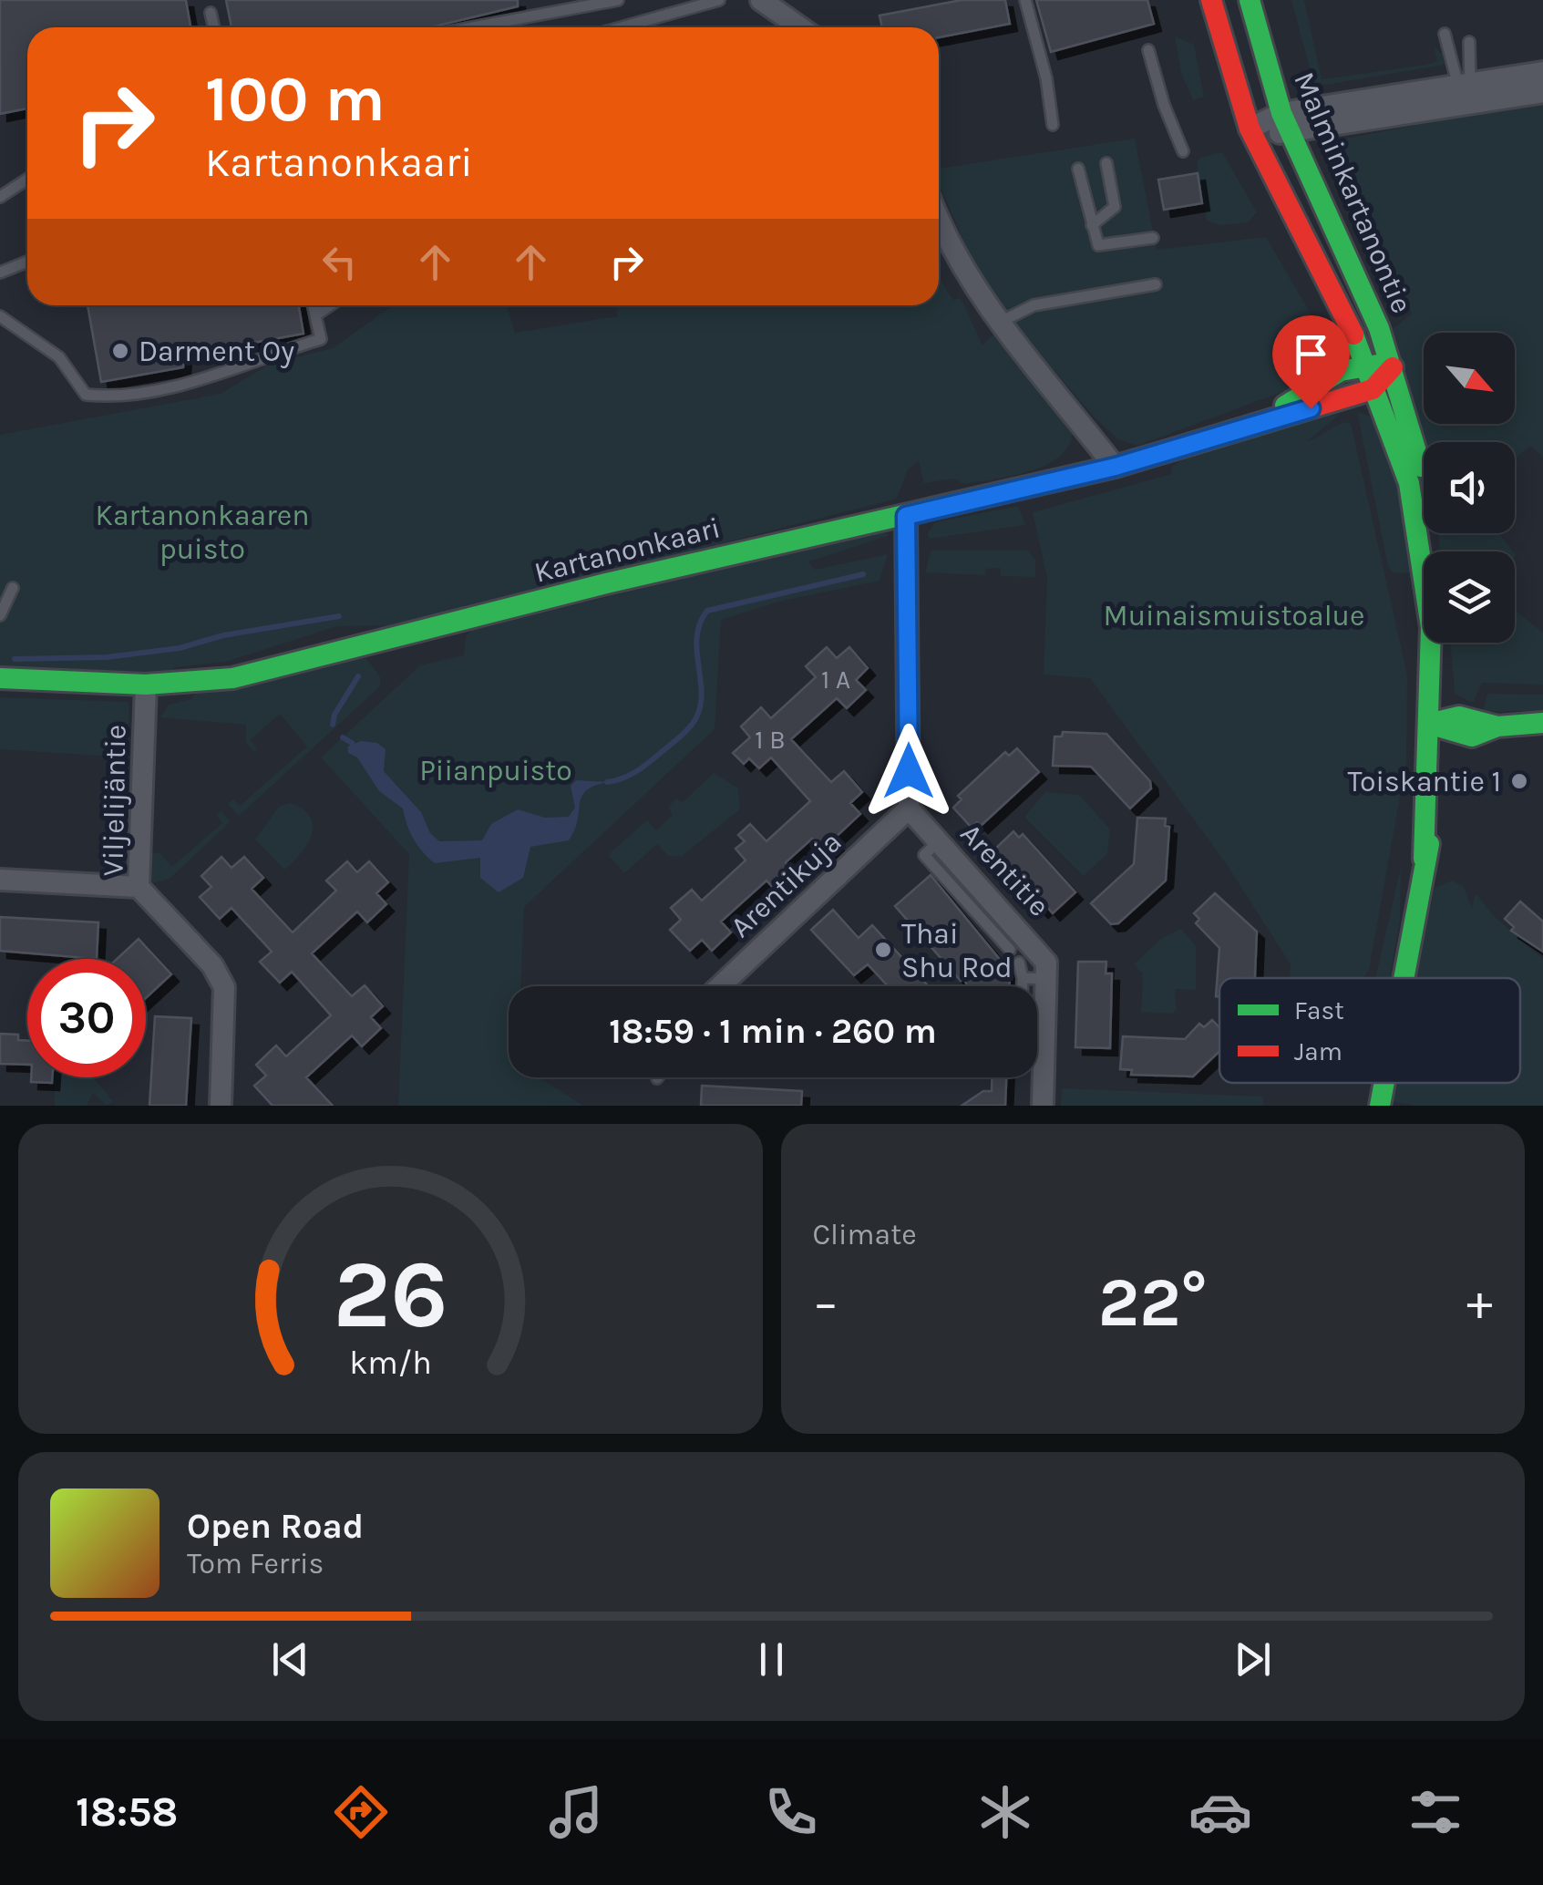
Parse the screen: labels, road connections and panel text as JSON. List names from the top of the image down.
{
  "streets": {
    "main road": ["Malminkartanontie", "Kartanonkaari"],
    "street": ["Viljelijäntie", "Arentitie", "Arentikuja"]
  },
  "crossings": [
    ["Malminkartanontie", "Kartanonkaari"],
    ["Kartanonkaari", "Viljelijäntie"],
    ["Arentitie", "Arentikuja"]
  ],
  "parks": ["Kartanonkaaren puisto", "Muinaismuistoalue", "Piianpuisto"],
  "places": ["Darment Oy", "Toiskantie 1", "Thai Shu Rod"],
  "house_numbers": ["1 A", "1 B"],
  "legend": ["Fast", "Jam"],
  "north": "bottom right",
  "page": {
    "turn": ["100 m", "Kartanonkaari"],
    "limit": "30",
    "trip": "18:59 · 1 min · 260 m",
    "tile": "Climate",
    "heat": ["−", "22°", "+"],
    "song": ["Open Road", "Tom Ferris"],
    "tabs": "18:58",
    "gauge": ["26", "km/h"]
  }
}
